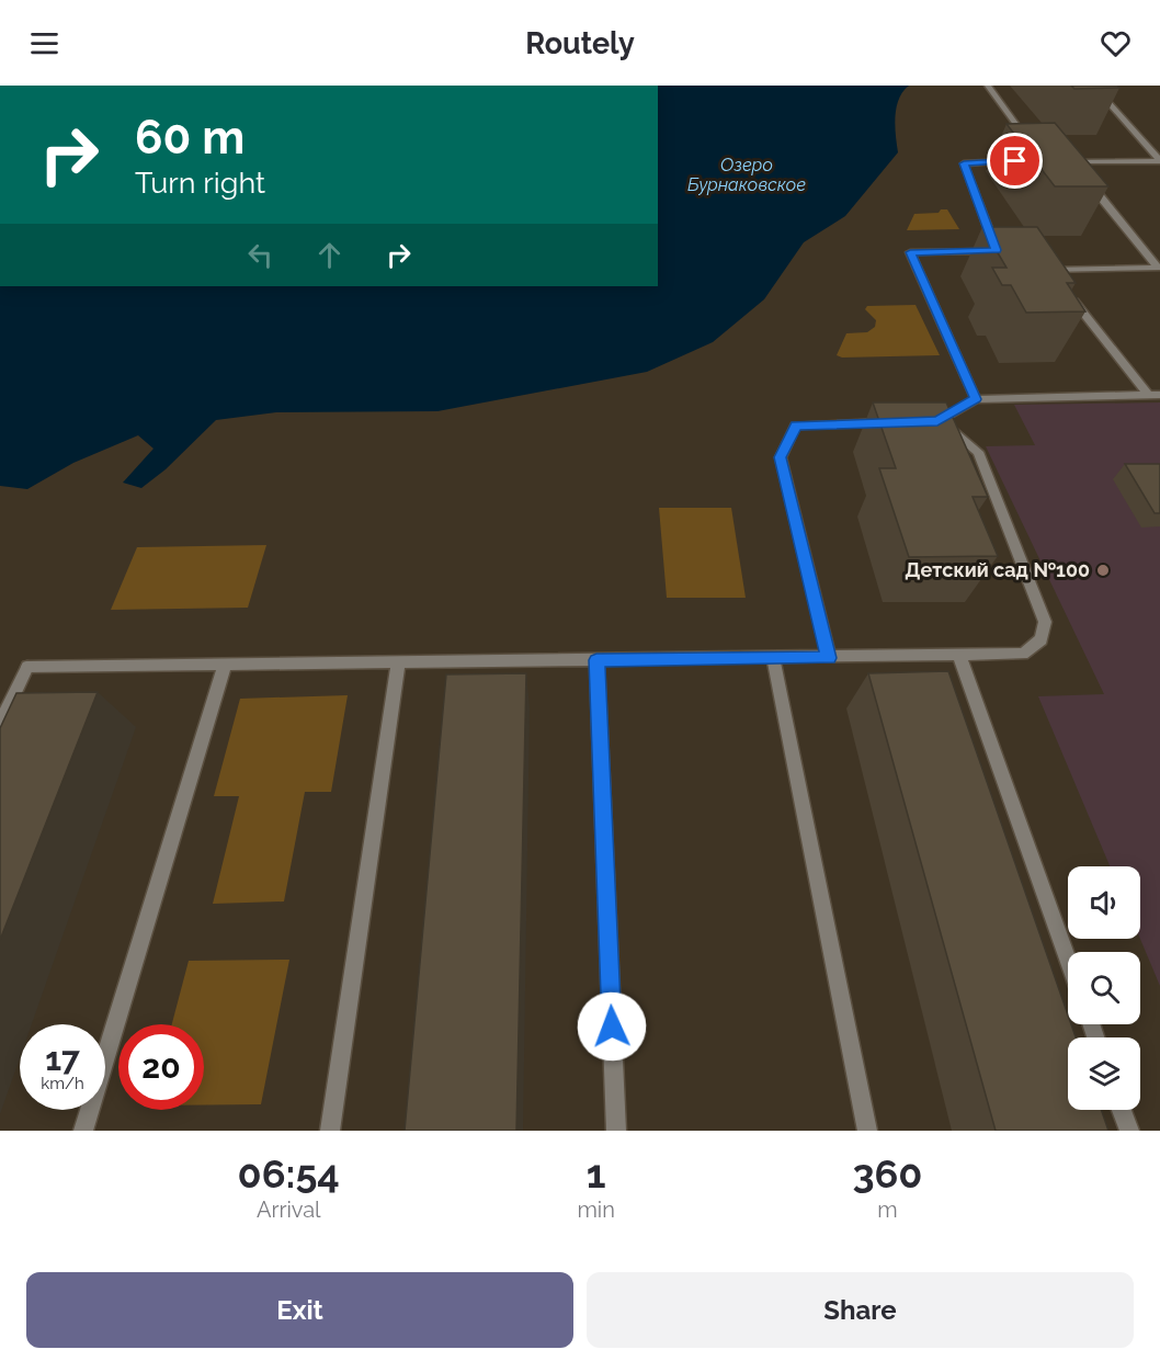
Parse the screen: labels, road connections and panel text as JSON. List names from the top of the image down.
{
  "water": ["Озеро Бурнаковское"],
  "places": ["Детский сад №100"],
  "page": {
    "header": "Routely",
    "turn": ["60 m", "Turn right"],
    "speed": "17 km/h",
    "limit": "20",
    "eta": [
      "06:54",
      "Arrival",
      "1",
      "min",
      "360",
      "m"
    ],
    "buttons": ["Exit", "Share"]
  }
}
